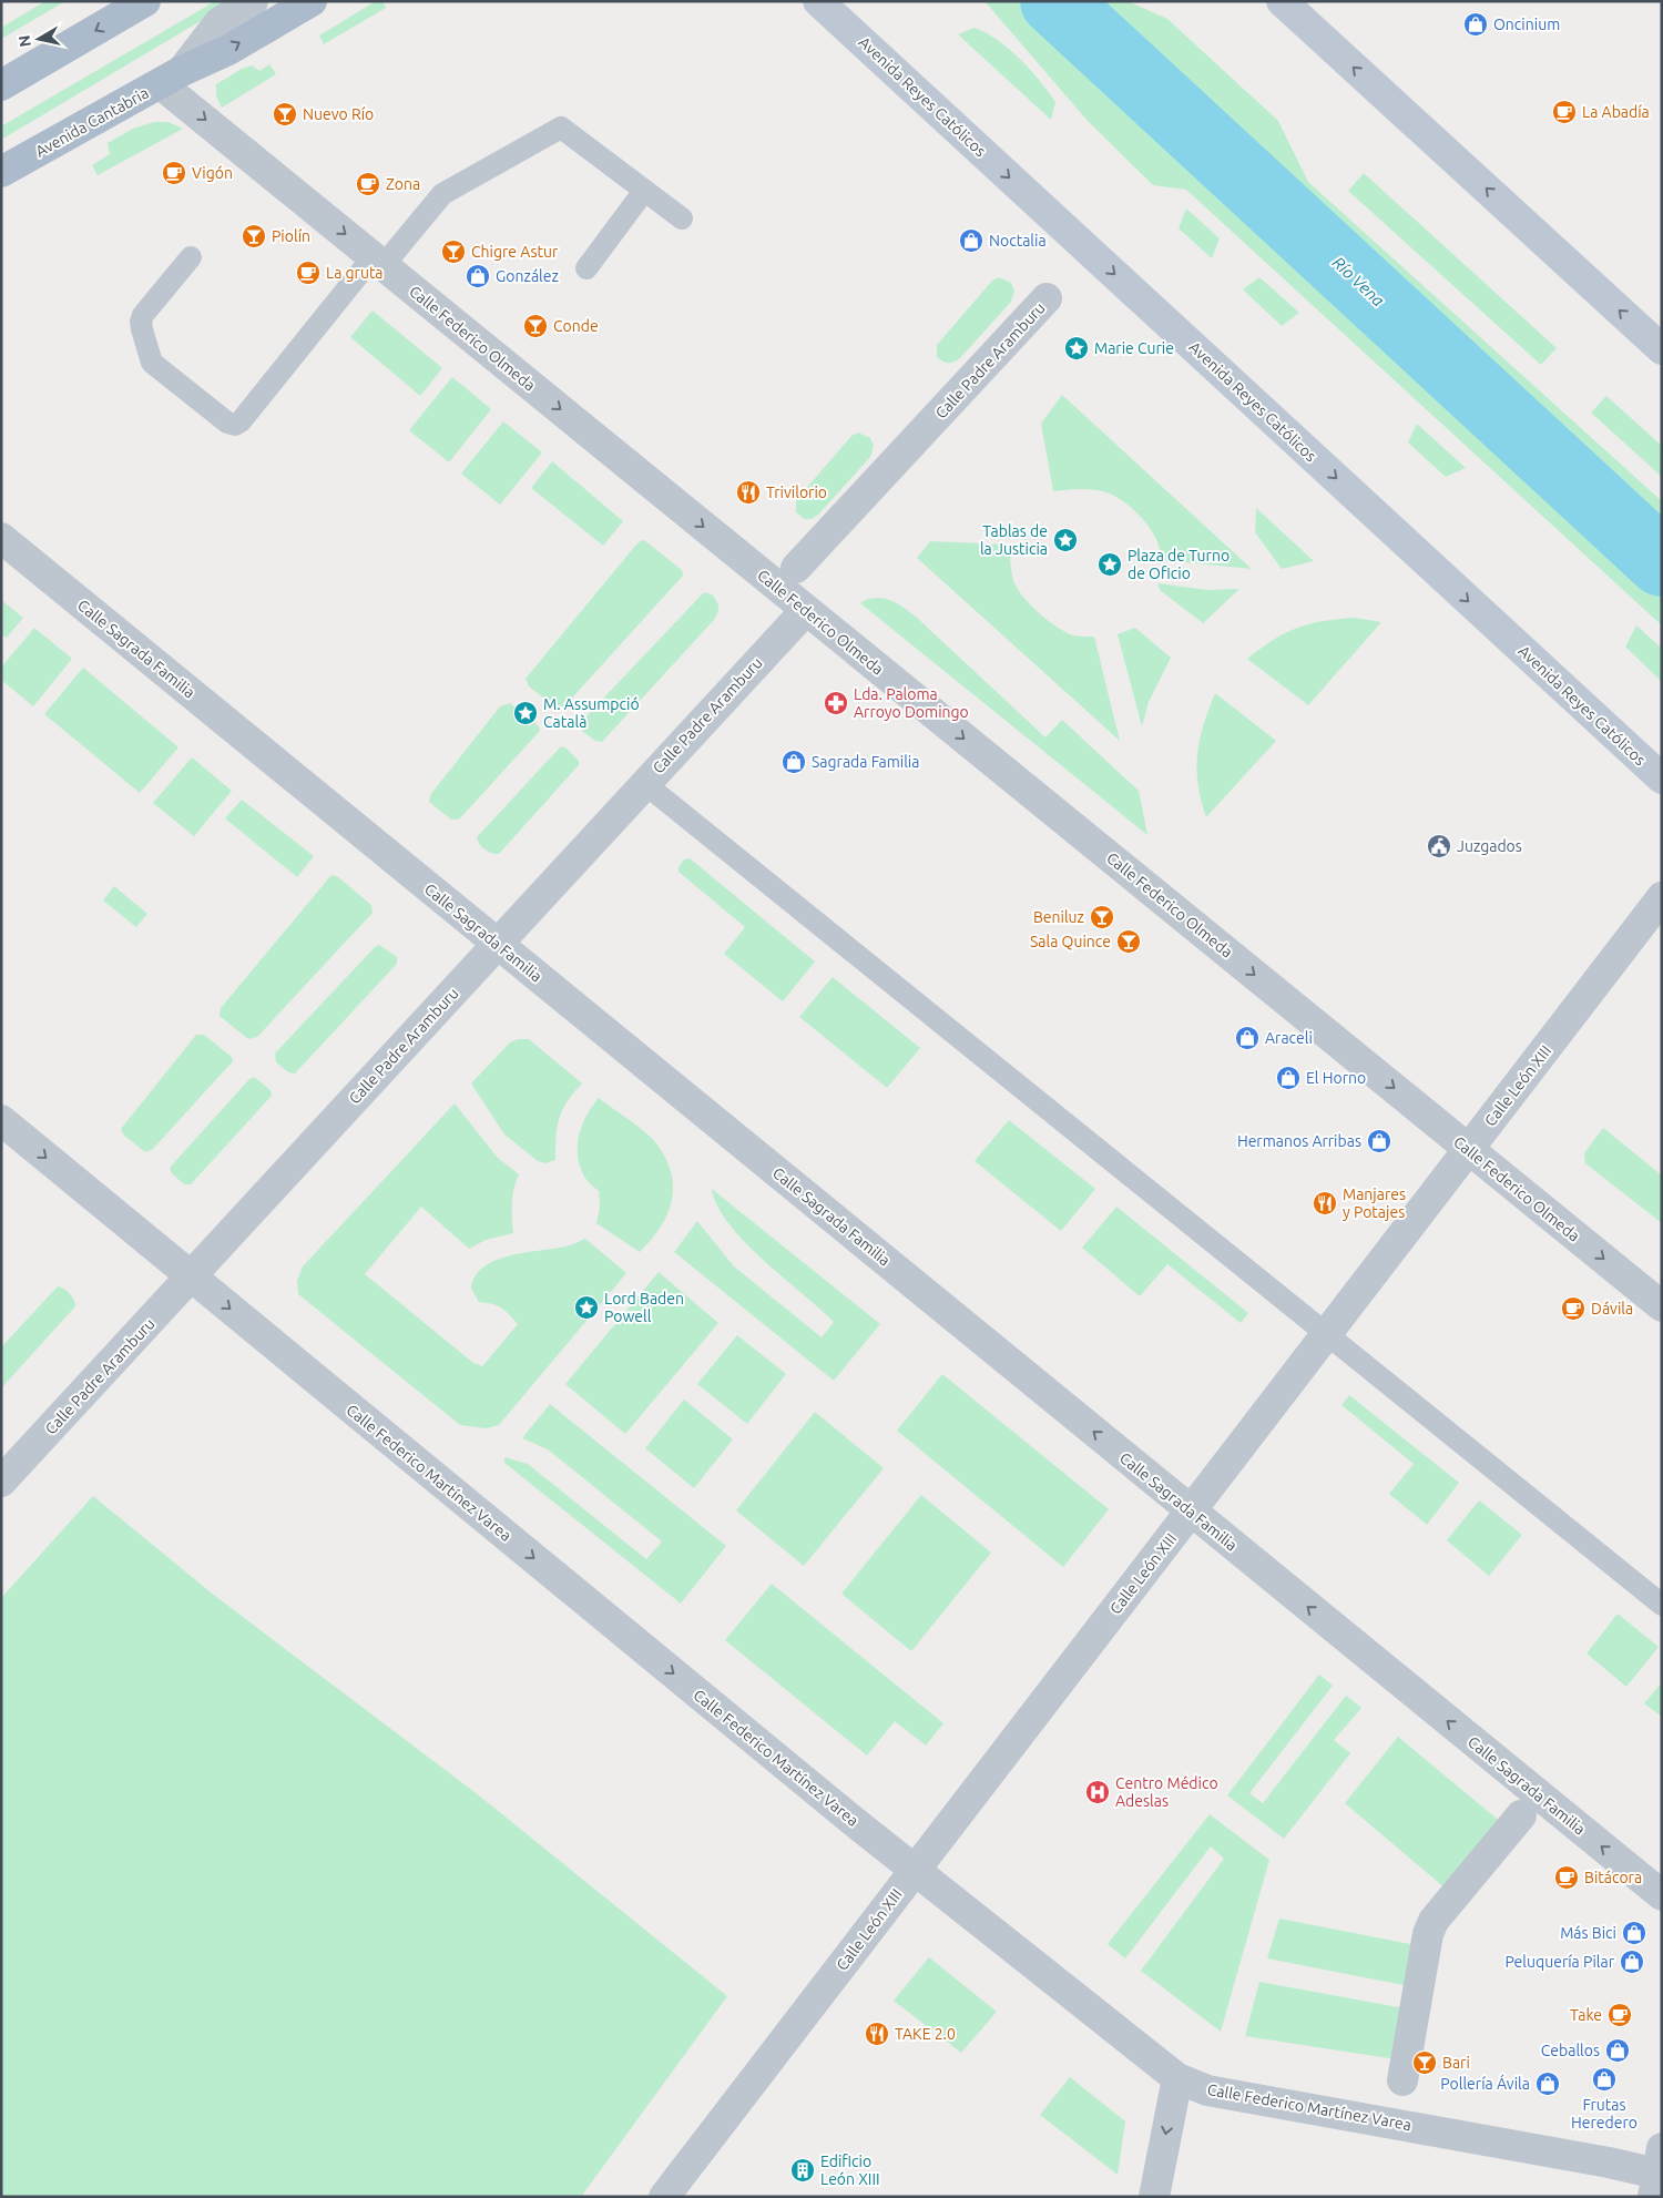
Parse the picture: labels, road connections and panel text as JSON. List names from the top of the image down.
{
  "streets": {
    "main road": ["Avenida Cantabria"],
    "street": [
      "Avenida Reyes Católicos",
      "Calle Federico Olmeda",
      "Calle Padre Aramburu",
      "Calle Sagrada Familia",
      "Calle León XIII",
      "Calle Federico Martínez Varea"
    ]
  },
  "crossings": [
    ["Avenida Cantabria", "Calle Federico Olmeda"],
    ["Calle Federico Olmeda", "Calle Padre Aramburu"],
    ["Calle Federico Olmeda", "Calle León XIII"],
    ["Calle Padre Aramburu", "Calle Sagrada Familia"],
    ["Calle Padre Aramburu", "Calle Federico Martínez Varea"],
    ["Calle Sagrada Familia", "Calle León XIII"],
    ["Calle León XIII", "Calle Federico Martínez Varea"]
  ],
  "one_way": [
    "Avenida Reyes Católicos",
    "Calle Federico Olmeda",
    "Calle Sagrada Familia",
    "Calle Federico Martínez Varea"
  ],
  "water": ["Río Vena"],
  "places": {
    "shop": [
      "Oncinium",
      "Noctalia",
      "González",
      "Sagrada Familia",
      "Araceli",
      "El Horno",
      "Hermanos Arribas",
      "Más Bici",
      "Peluquería Pilar",
      "Ceballos",
      "Frutas Heredero",
      "Pollería Ávila"
    ],
    "cafe": [
      "La Abadía",
      "Vigón",
      "Zona",
      "La gruta",
      "Dávila",
      "Bitácora",
      "Take"
    ],
    "bar": [
      "Nuevo Río",
      "Piolín",
      "Chigre Astur",
      "Conde",
      "Beniluz",
      "Sala Quince",
      "Bari"
    ],
    "place": [
      "Marie Curie",
      "Tablas de la Justicia",
      "Plaza de Turno de Oficio",
      "M. Assumpció Català",
      "Lord Baden Powell"
    ],
    "restaurant": ["Trivilorio", "Manjares y Potajes", "TAKE 2.0"],
    "pharmacy": ["Lda. Paloma Arroyo Domingo"],
    "public building": ["Juzgados"],
    "hospital": ["Centro Médico Adeslas"],
    "building": ["Edificio León XIII"]
  },
  "north": "left"
}
